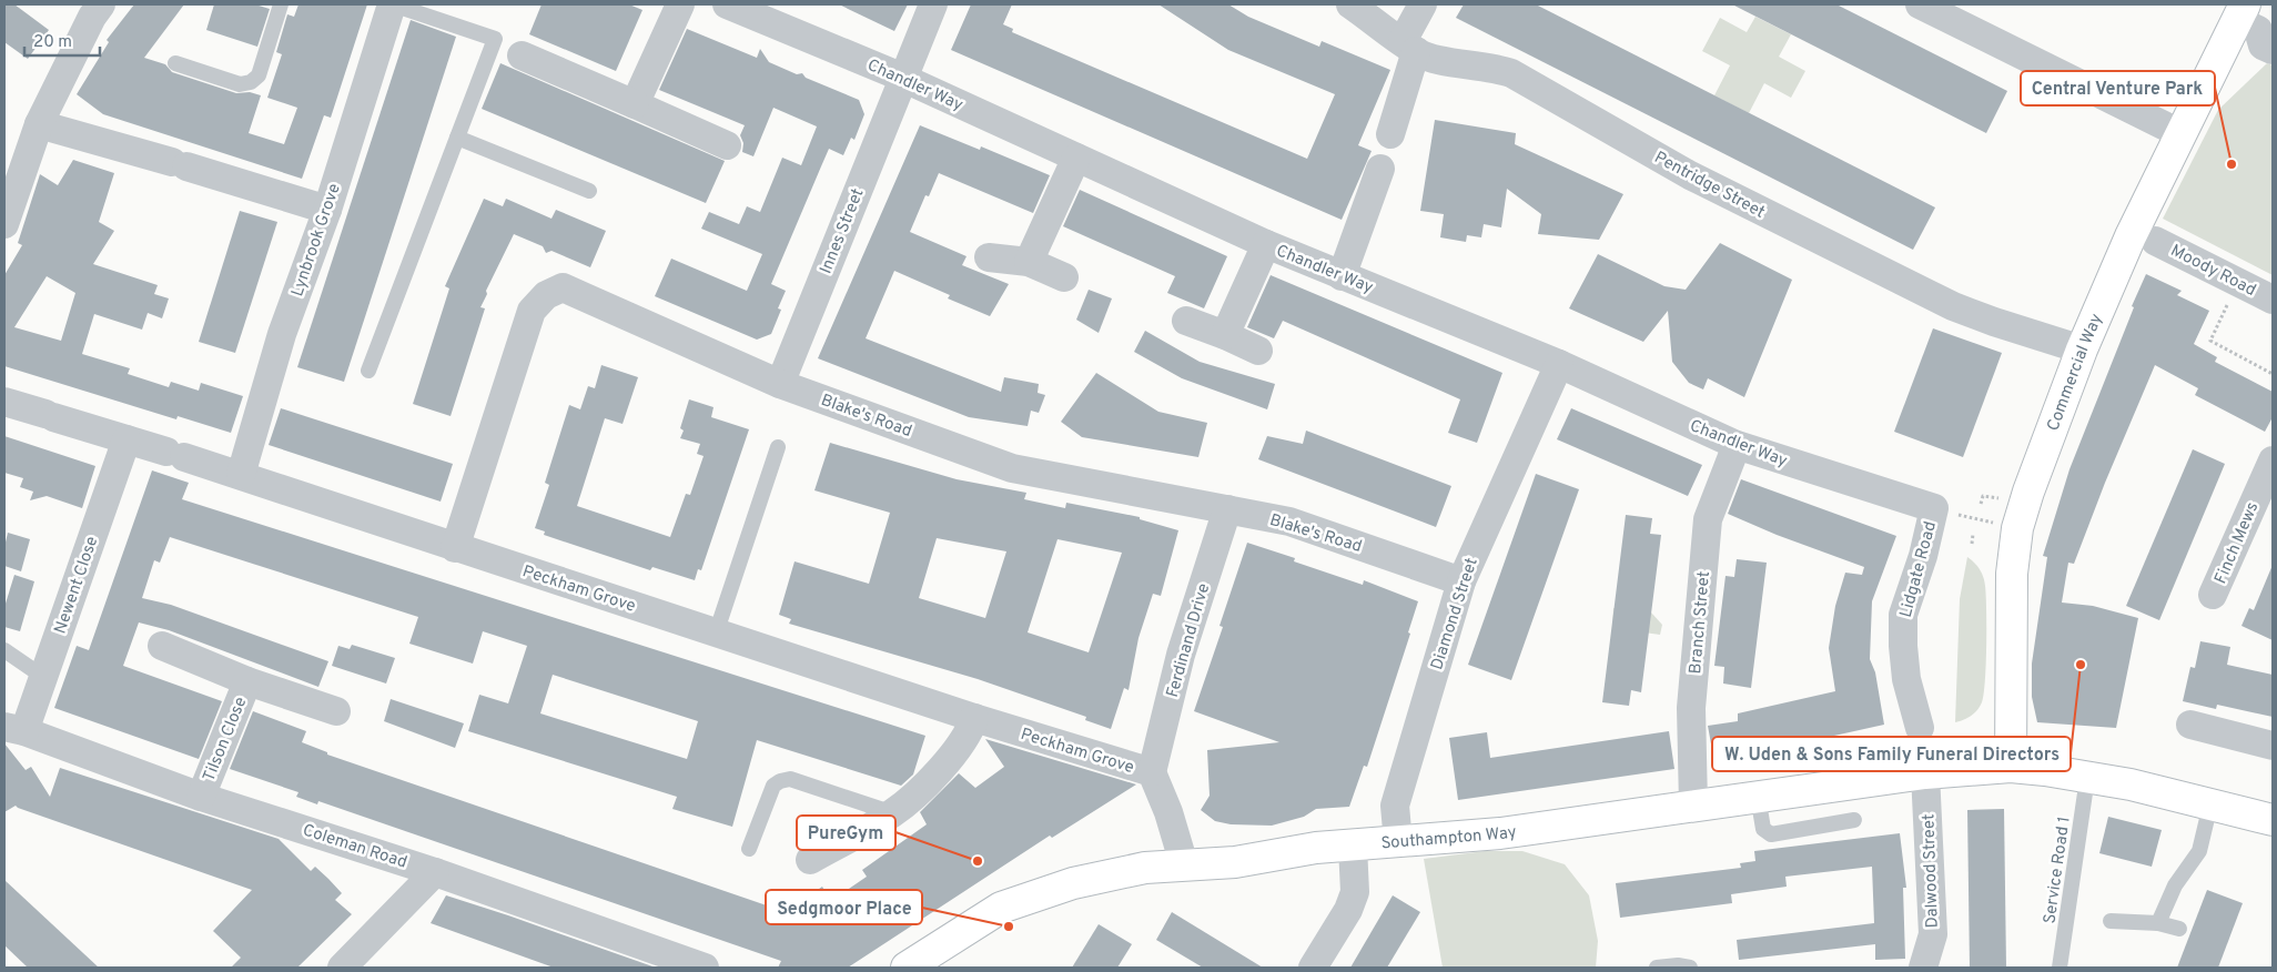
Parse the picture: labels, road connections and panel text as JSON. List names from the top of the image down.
{
  "streets": {
    "main road": ["Commercial Way", "Southampton Way"],
    "street": [
      "Chandler Way",
      "Pentridge Street",
      "Innes Street",
      "Lynbrook Grove",
      "Moody Road",
      "Blake's Road",
      "Finch Mews",
      "Lidgate Road",
      "Newent Close",
      "Peckham Grove",
      "Diamond Street",
      "Branch Street",
      "Ferdinand Drive",
      "Tilson Close",
      "Coleman Road",
      "Dalwood Street"
    ],
    "lane": ["Service Road 1"]
  },
  "crossings": [
    ["Chandler Way", "Innes Street"],
    ["Chandler Way", "Lidgate Road"],
    ["Chandler Way", "Diamond Street"],
    ["Chandler Way", "Branch Street"],
    ["Pentridge Street", "Commercial Way"],
    ["Innes Street", "Blake's Road"],
    ["Lynbrook Grove", "Peckham Grove"],
    ["Commercial Way", "Southampton Way"],
    ["Blake's Road", "Peckham Grove"],
    ["Blake's Road", "Diamond Street"],
    ["Blake's Road", "Ferdinand Drive"],
    ["Newent Close", "Peckham Grove"],
    ["Newent Close", "Coleman Road"],
    ["Peckham Grove", "Ferdinand Drive"],
    ["Peckham Grove", "Southampton Way"],
    ["Diamond Street", "Southampton Way"],
    ["Branch Street", "Southampton Way"],
    ["Tilson Close", "Coleman Road"],
    ["Southampton Way", "Service Road 1"],
    ["Southampton Way", "Dalwood Street"]
  ],
  "places": [
    "Central Venture Park",
    "W. Uden & Sons Family Funeral Directors",
    "PureGym",
    "Sedgmoor Place"
  ],
  "scale_bar": "20 m"
}
